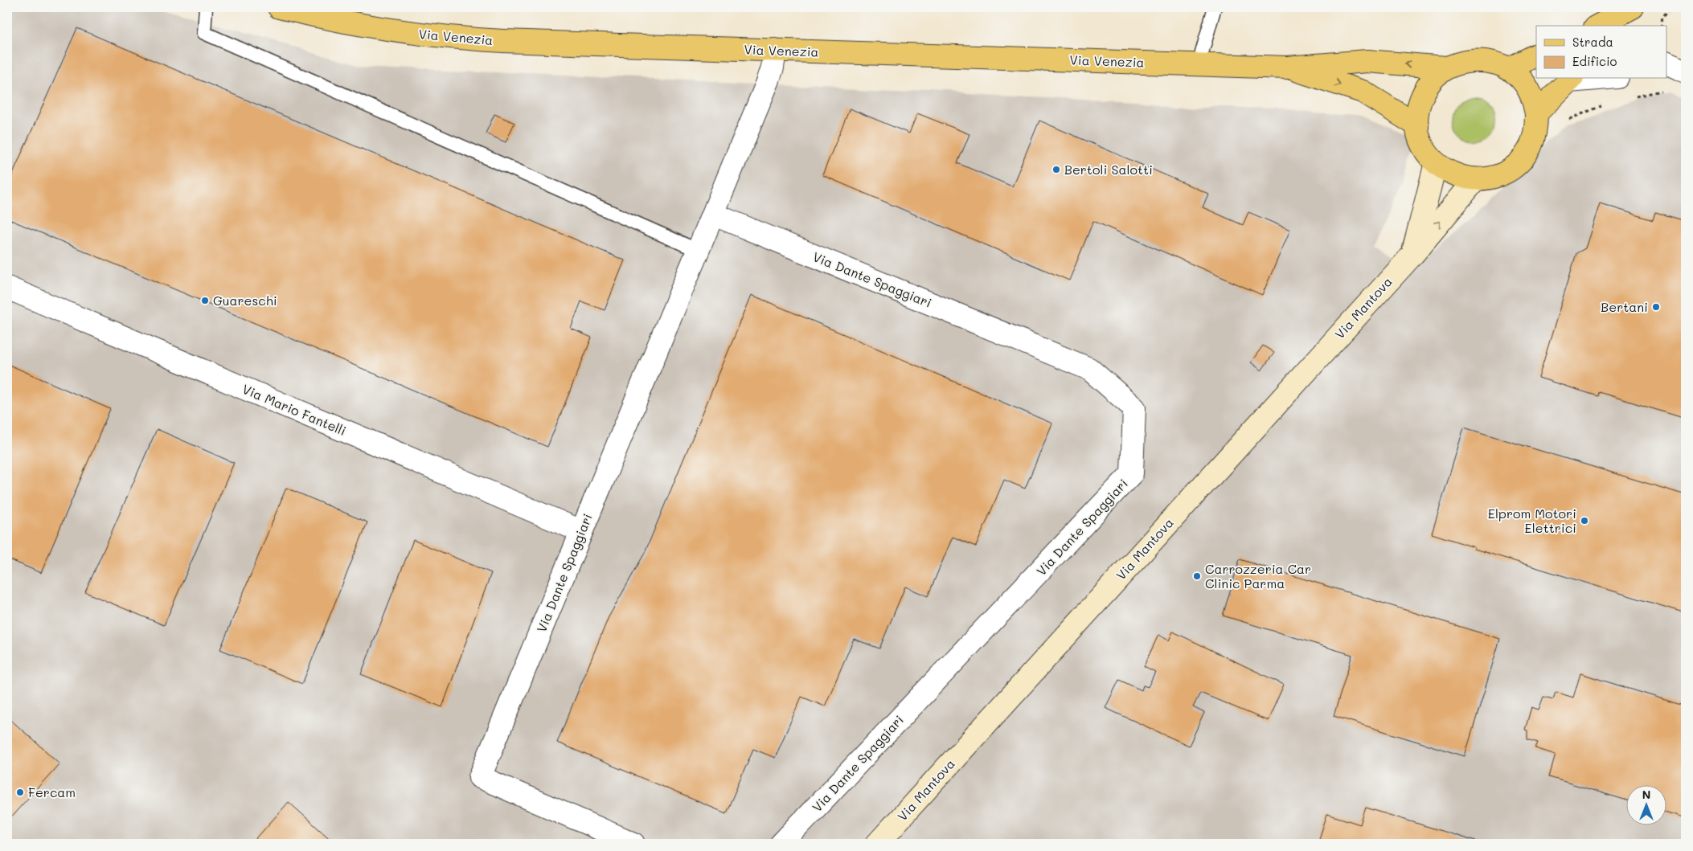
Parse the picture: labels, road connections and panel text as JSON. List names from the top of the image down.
{
  "streets": {
    "main road": ["Via Venezia", "Via Mantova"],
    "street": ["Via Dante Spaggiari", "Via Mario Fantelli"]
  },
  "crossings": [
    ["Via Venezia", "Via Dante Spaggiari"],
    ["Via Venezia", "Via Mantova"],
    ["Via Dante Spaggiari", "Via Mario Fantelli"]
  ],
  "places": [
    "Bertoli Salotti",
    "Guareschi",
    "Bertani",
    "Elprom Motori Elettrici",
    "Carrozzeria Car Clinic Parma",
    "Fercam"
  ],
  "legend": ["Strada", "Edificio"],
  "north": "top"
}
